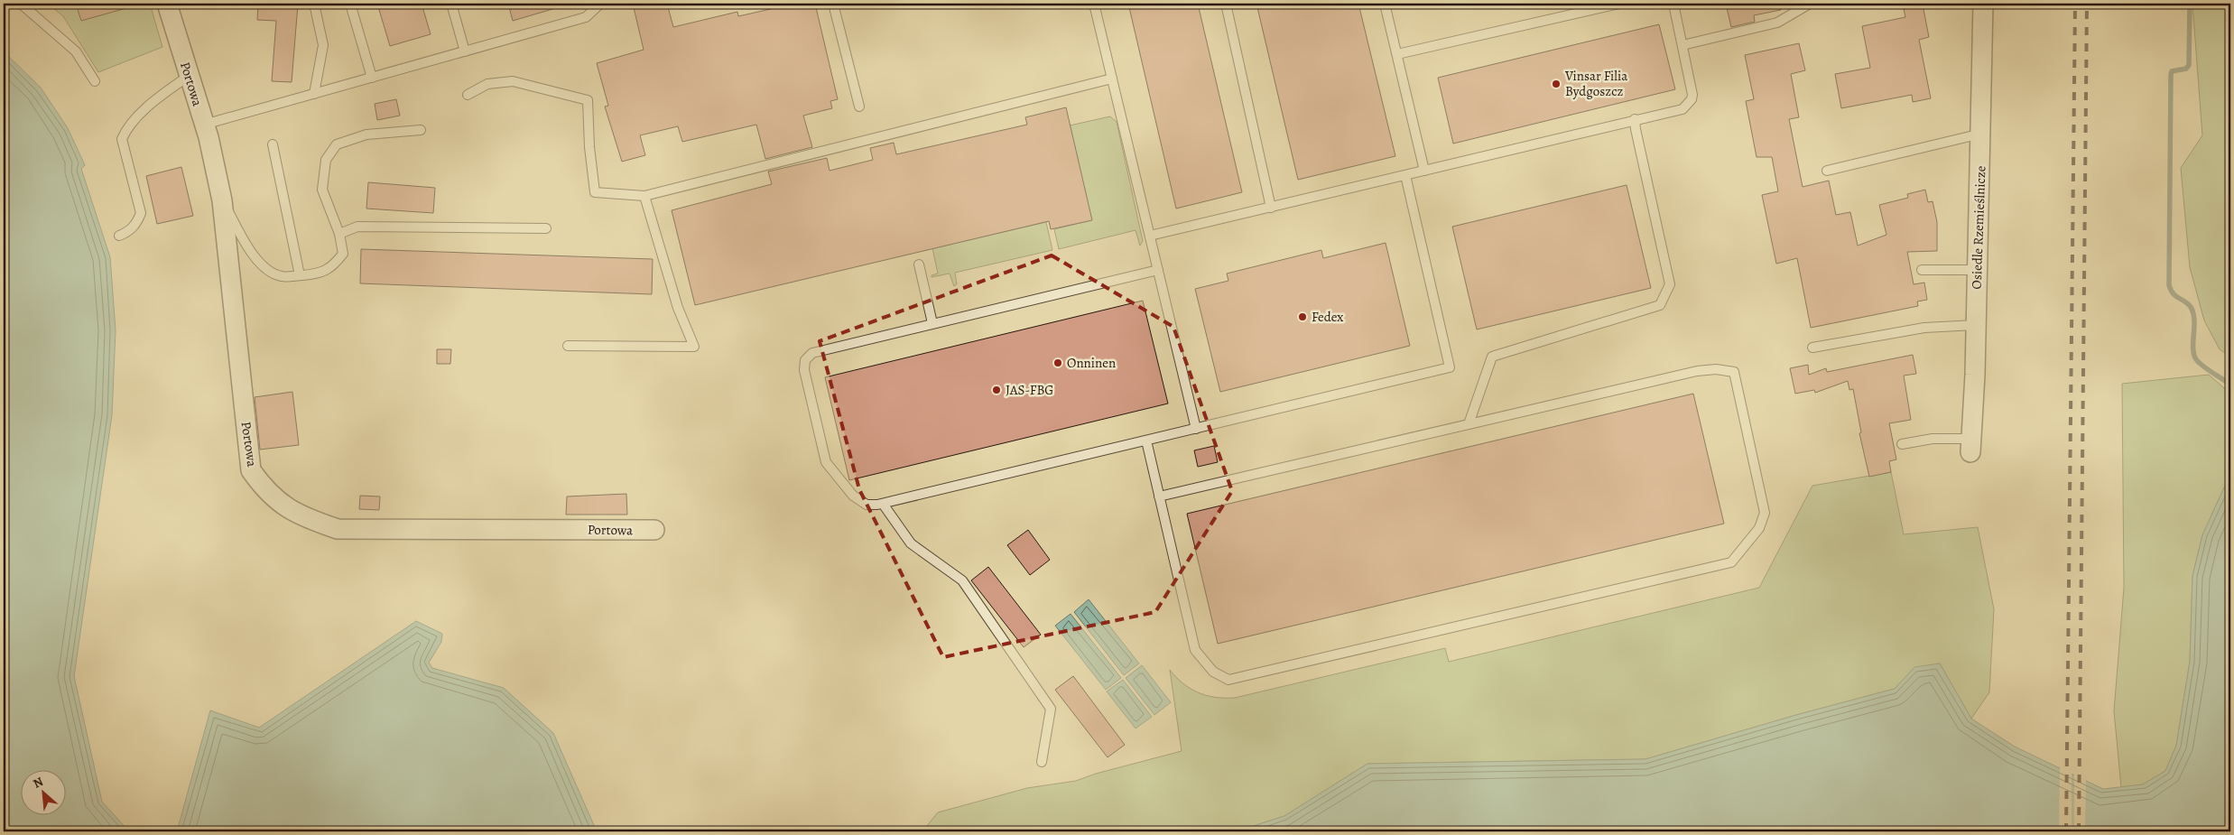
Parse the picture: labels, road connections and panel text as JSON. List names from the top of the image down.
{
  "streets": {
    "street": ["Portowa", "Osiedle Rzemieślnicze"]
  },
  "places": [
    "Vinsar Filia Bydgoszcz",
    "Fedex",
    "Onninen",
    "JAS-FBG"
  ],
  "north": "top left"
}
